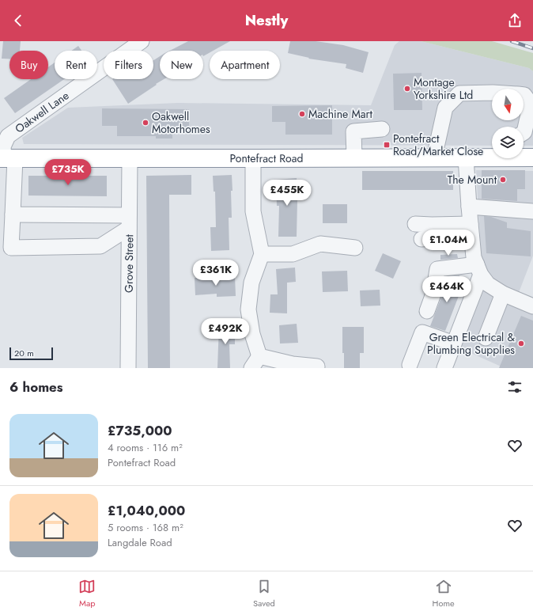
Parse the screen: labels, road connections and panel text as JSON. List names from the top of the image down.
{
  "streets": {
    "highway": ["Pontefract Road"],
    "street": ["Oakwell Lane", "Grove Street"]
  },
  "crossings": [
    ["Oakwell Lane", "Pontefract Road"],
    ["Oakwell Lane", "Grove Street"],
    ["Pontefract Road", "Grove Street"]
  ],
  "places": {
    "other": [
      "Montage Yorkshire Ltd",
      "Machine Mart",
      "Oakwell Motorhomes",
      "The Mount",
      "Green Electrical & Plumbing Supplies"
    ],
    "transit": ["Pontefract Road/Market Close"]
  },
  "scale_bar": "20 m",
  "north": "bottom",
  "page": {
    "header": "Nestly",
    "chip": [
      "Buy",
      "Rent",
      "Filters",
      "New",
      "Apartment"
    ],
    "price": [
      "£735K",
      "£455K",
      "£1.04M",
      "£361K",
      "£464K",
      "£492K"
    ],
    "scale": "20 m",
    "heading": "6 homes",
    "list": [
      {
        "name": "£735,000",
        "note": "4 rooms · 116 m² · Pontefract Road"
      },
      {
        "name": "£1,040,000",
        "note": "5 rooms · 168 m² · Langdale Road"
      }
    ],
    "tabs": ["Map", "Saved", "Home"]
  }
}
